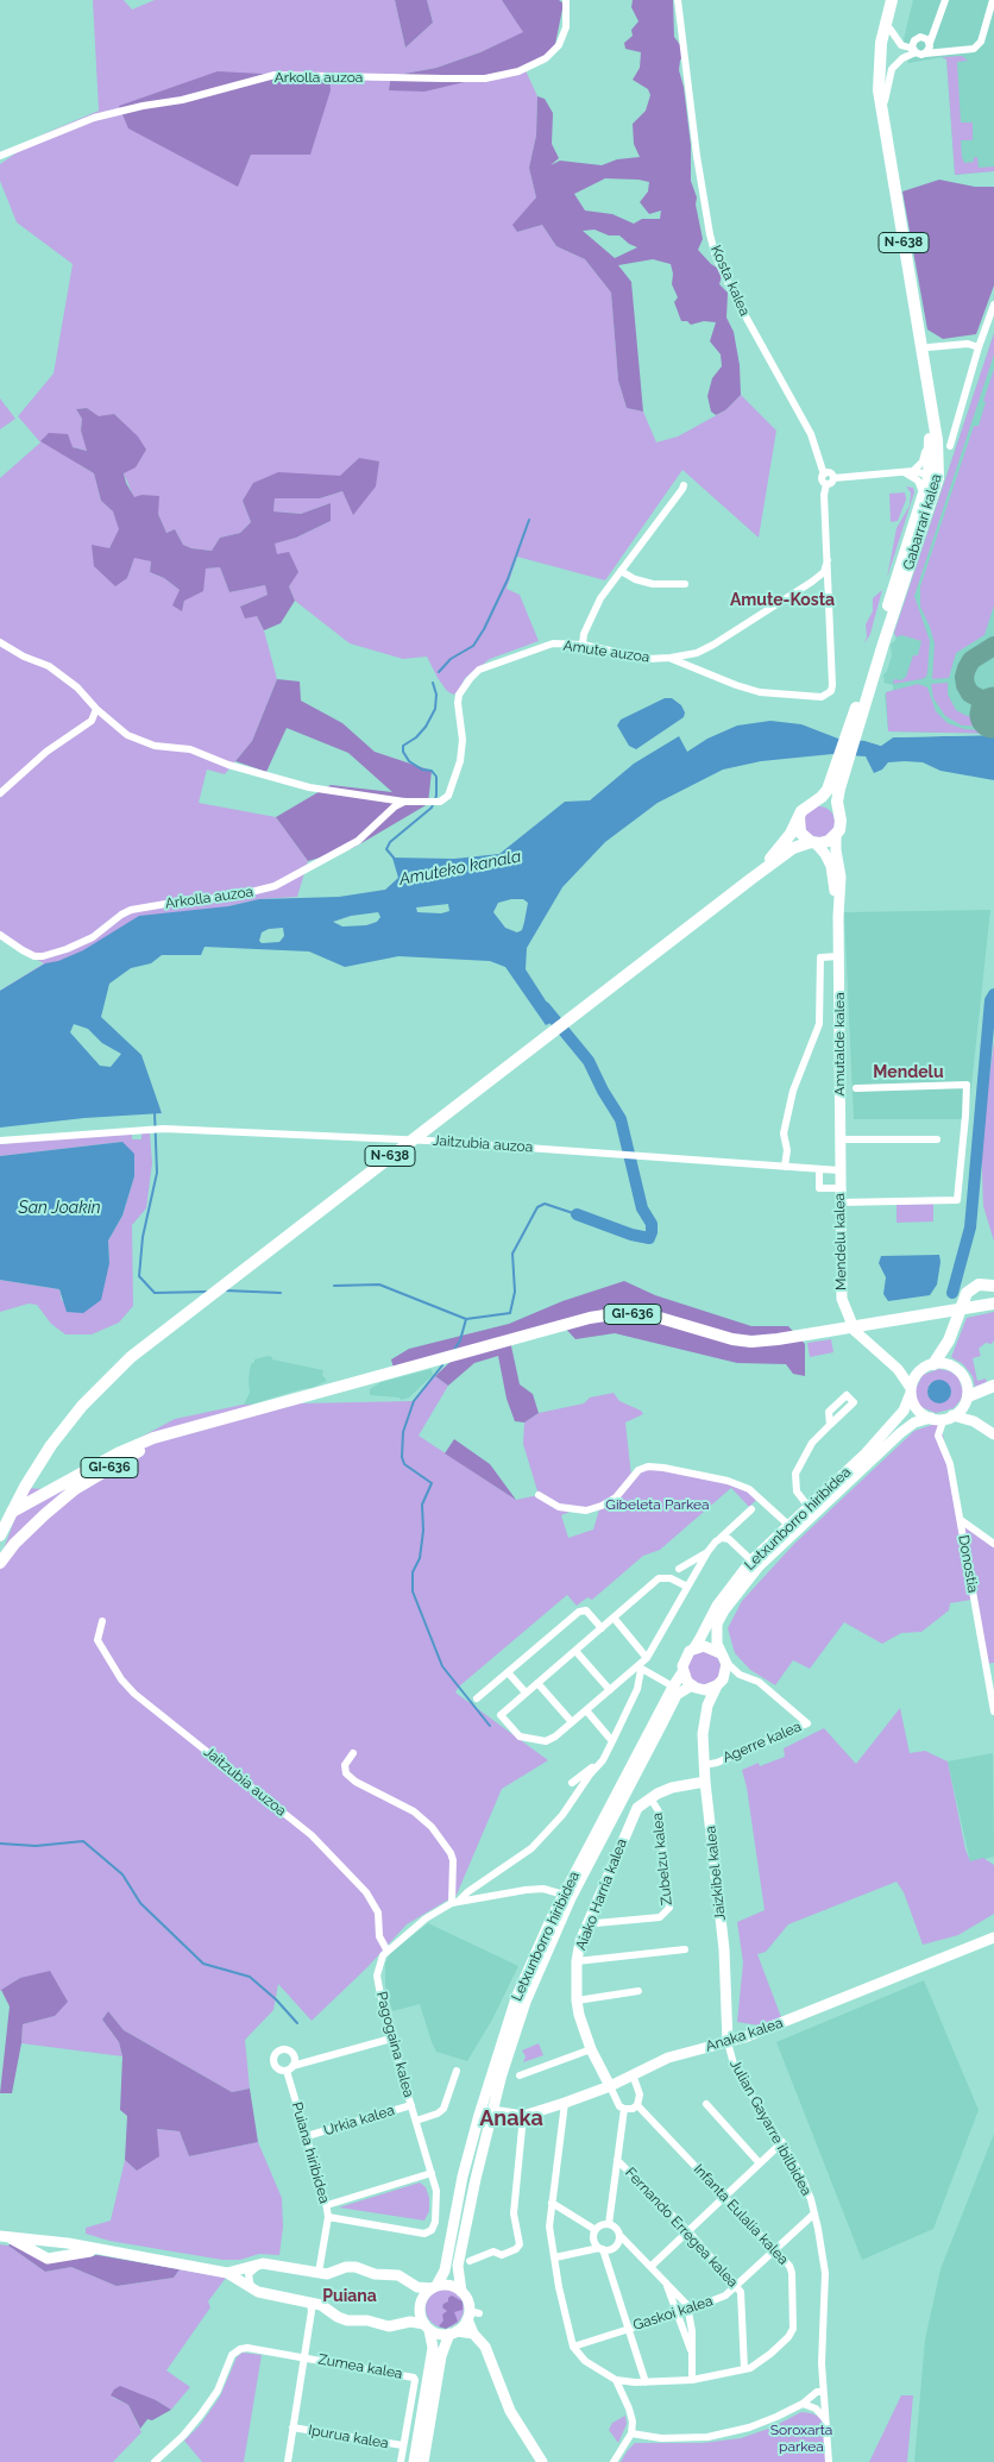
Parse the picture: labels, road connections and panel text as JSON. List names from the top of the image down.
{
  "streets": {
    "main road": [
      "N-638",
      "Gabarrari kalea",
      "Amutalde kalea",
      "Mendelu kalea",
      "GI-636",
      "Letxunborro hiribidea",
      "Jaizkibel kalea",
      "Aiako Harria kalea",
      "Anaka kalea"
    ],
    "street": [
      "Arkolla auzoa",
      "Kosta kalea",
      "Amute auzoa",
      "Jaitzubia auzoa",
      "Donostia",
      "Agerre kalea",
      "Zubelzu kalea",
      "Pagogaina kalea",
      "Urkia kalea",
      "Julian Gayarre ibilbidea",
      "Puiana hiribidea",
      "Infanta Eulalia kalea",
      "Fernando Erregea kalea",
      "Gaskoi kalea",
      "Zumea kalea",
      "Ipurua kalea"
    ]
  },
  "crossings": [
    ["Arkolla auzoa", "Amute auzoa"],
    ["N-638", "Gabarrari kalea"],
    ["N-638", "Amutalde kalea"],
    ["N-638", "Jaitzubia auzoa"],
    ["Kosta kalea", "Amute auzoa"],
    ["Amutalde kalea", "Mendelu kalea"],
    ["Jaitzubia auzoa", "Pagogaina kalea"],
    ["Mendelu kalea", "Letxunborro hiribidea"],
    ["Mendelu kalea", "Donostia"],
    ["Letxunborro hiribidea", "Donostia"],
    ["Letxunborro hiribidea", "Agerre kalea"],
    ["Letxunborro hiribidea", "Jaizkibel kalea"],
    ["Letxunborro hiribidea", "Anaka kalea"],
    ["Agerre kalea", "Jaizkibel kalea"],
    ["Zubelzu kalea", "Aiako Harria kalea"],
    ["Jaizkibel kalea", "Aiako Harria kalea"],
    ["Jaizkibel kalea", "Anaka kalea"],
    ["Jaizkibel kalea", "Julian Gayarre ibilbidea"],
    ["Aiako Harria kalea", "Anaka kalea"],
    ["Aiako Harria kalea", "Infanta Eulalia kalea"],
    ["Anaka kalea", "Julian Gayarre ibilbidea"],
    ["Anaka kalea", "Infanta Eulalia kalea"],
    ["Pagogaina kalea", "Urkia kalea"],
    ["Pagogaina kalea", "Puiana hiribidea"],
    ["Urkia kalea", "Puiana hiribidea"],
    ["Julian Gayarre ibilbidea", "Gaskoi kalea"],
    ["Infanta Eulalia kalea", "Fernando Erregea kalea"],
    ["Infanta Eulalia kalea", "Gaskoi kalea"],
    ["Fernando Erregea kalea", "Gaskoi kalea"],
    ["Zumea kalea", "Ipurua kalea"]
  ],
  "districts": [
    "Amute-Kosta",
    "Mendelu",
    "Anaka",
    "Puiana"
  ],
  "water": ["Amuteko kanala", "San Joakin"],
  "parks": ["Gibeleta Parkea", "Soroxarta parkea"]
}
